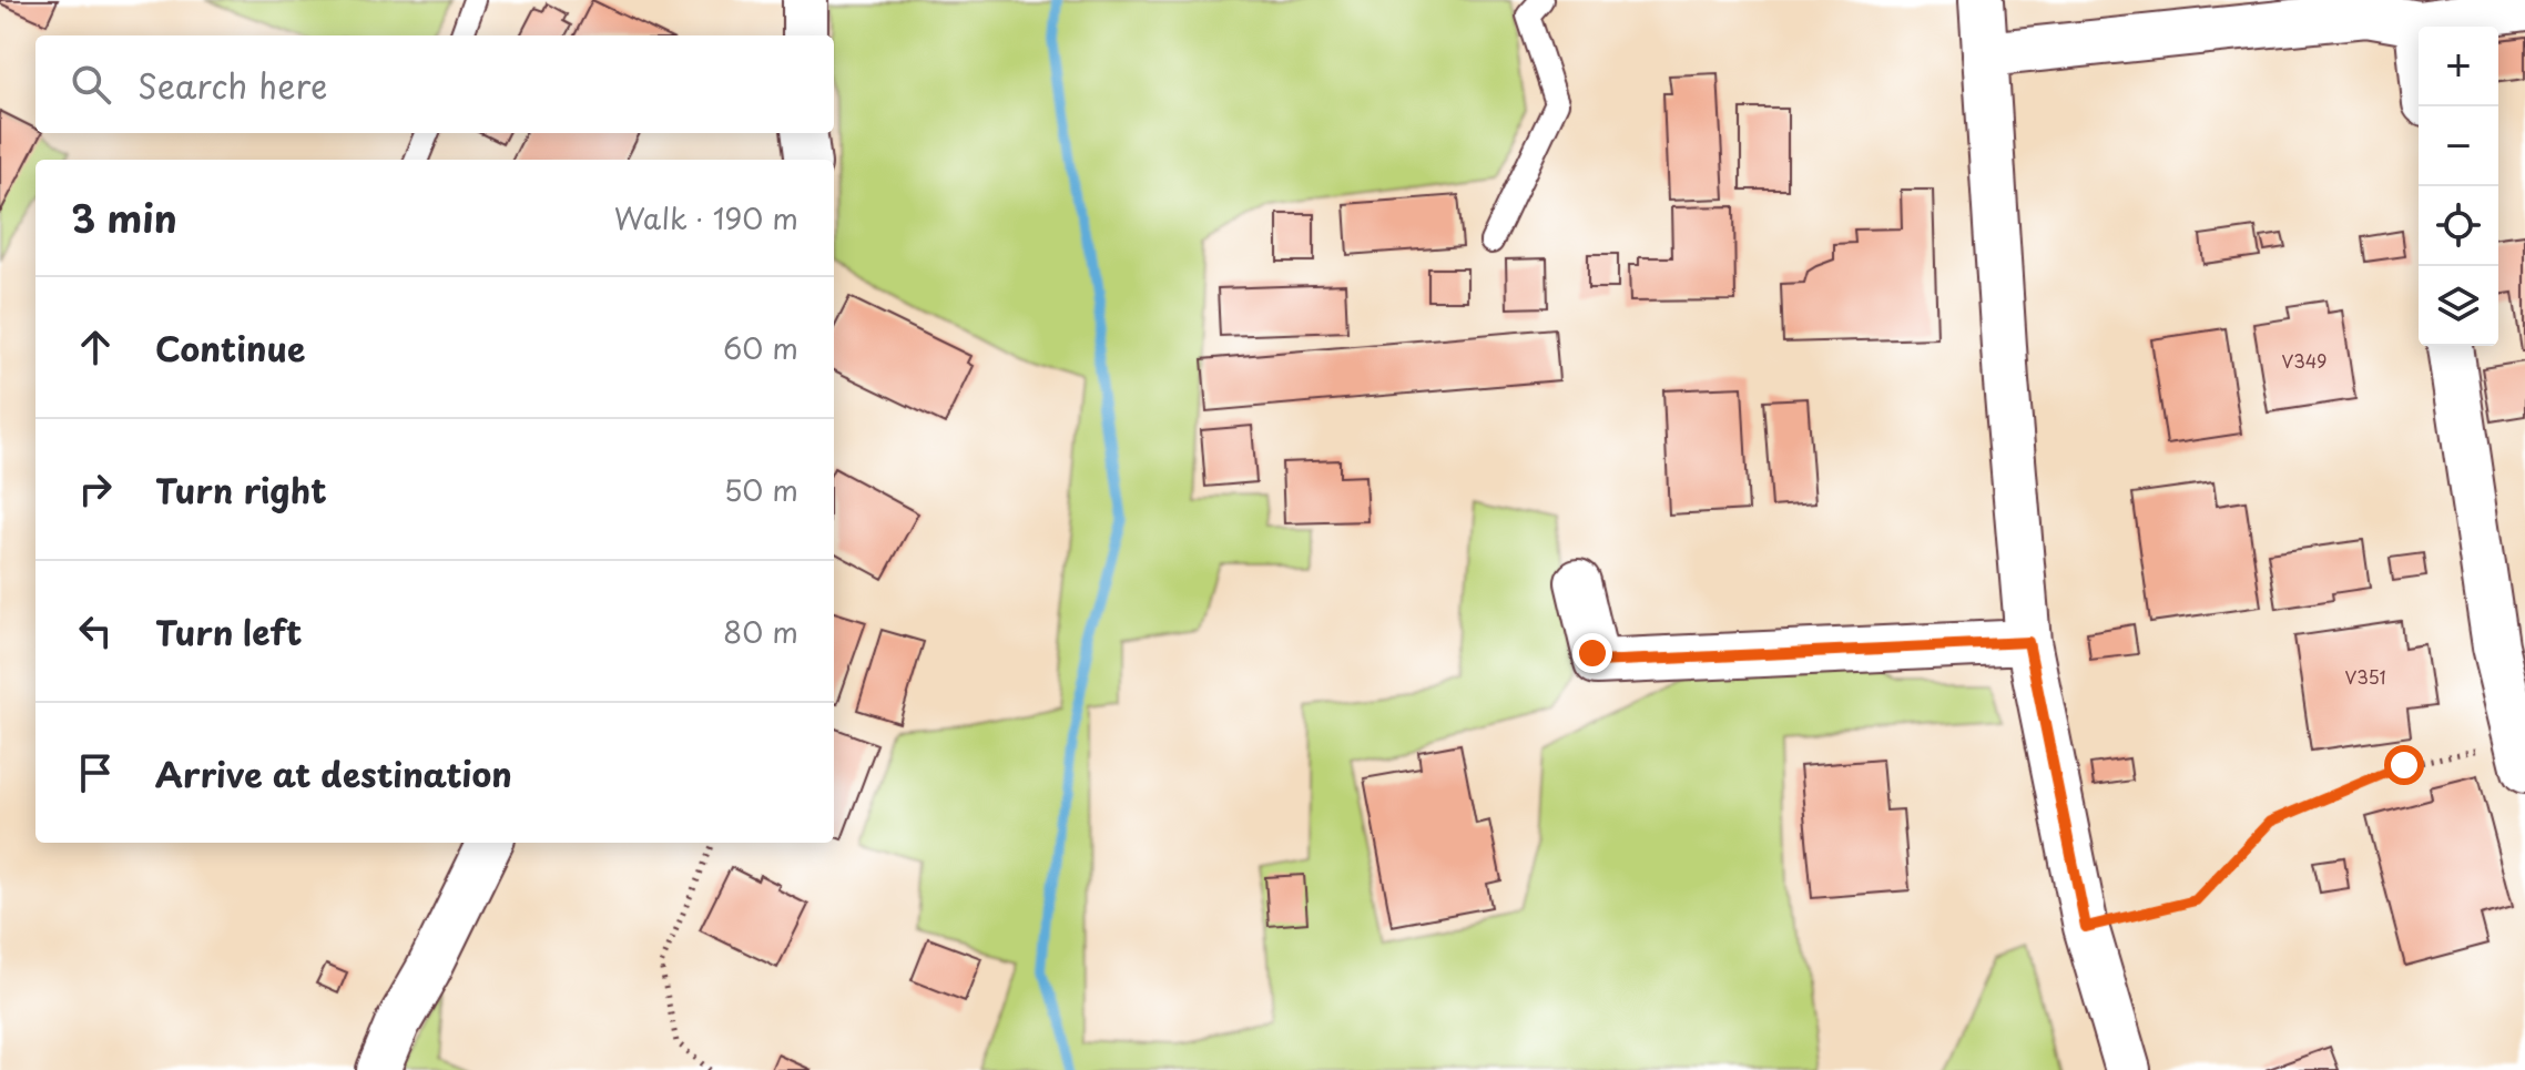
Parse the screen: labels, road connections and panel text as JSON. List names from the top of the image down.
{
  "house_numbers": ["V349", "V351"],
  "page": {
    "map_buttons": ["+", "−"],
    "search": "Search here",
    "heading": ["3 min", "Walk · 190 m"],
    "list": [
      ["Continue", "60 m"],
      ["Turn right", "50 m"],
      ["Turn left", "80 m"],
      "Arrive at destination"
    ]
  }
}
